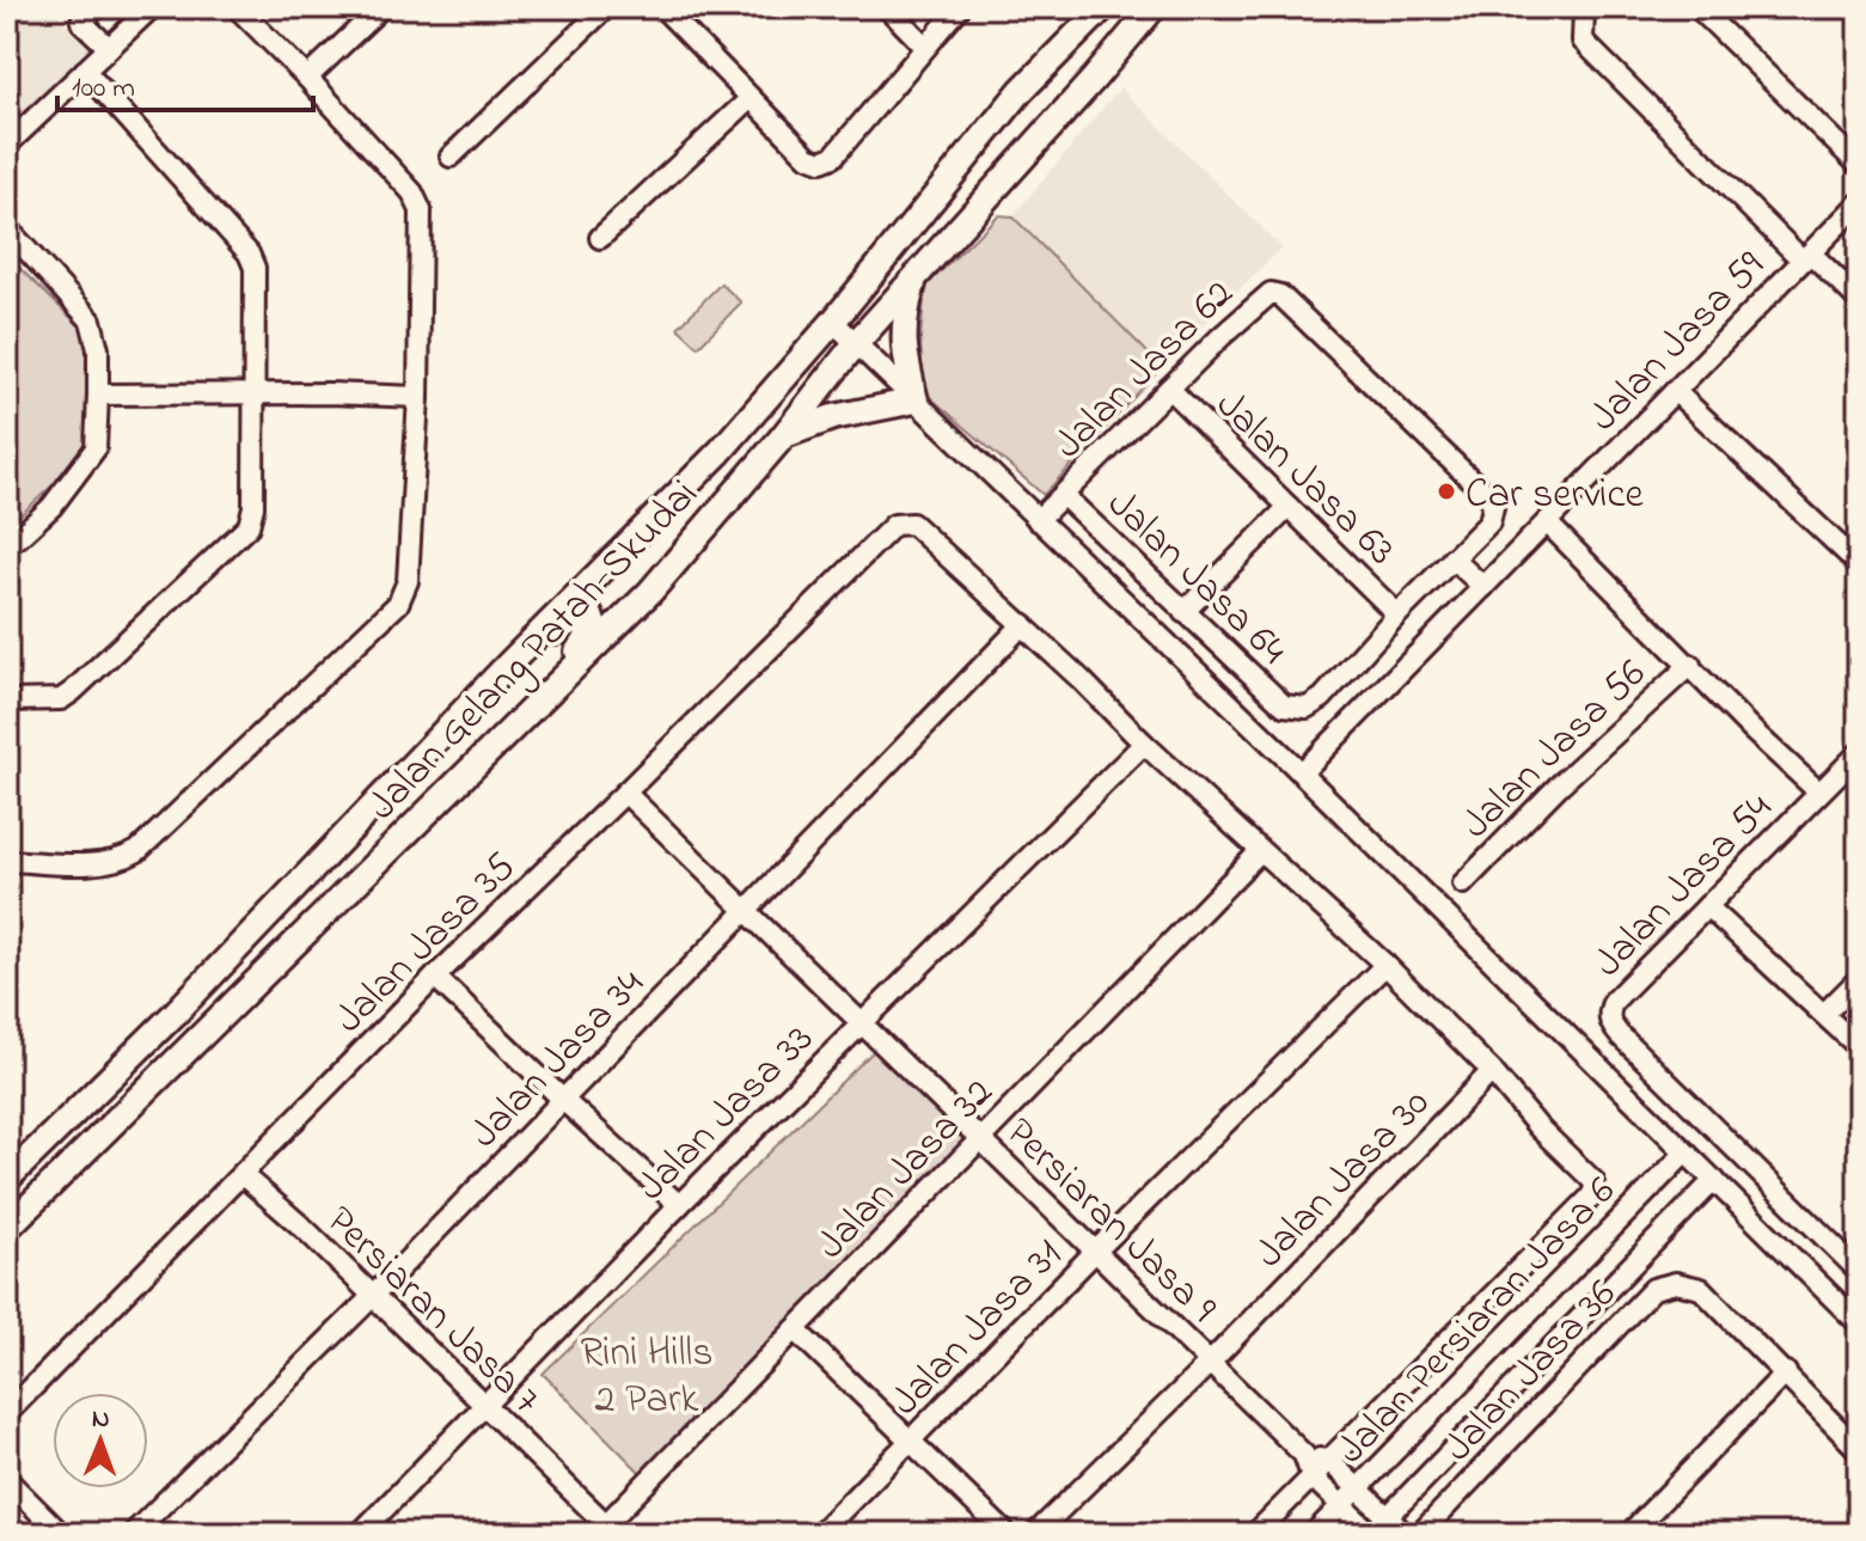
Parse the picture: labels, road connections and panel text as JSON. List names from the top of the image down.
{
  "streets": {
    "main road": ["Jalan Gelang Patah-Skudai"],
    "street": [
      "Jalan Jasa 59",
      "Jalan Jasa 62",
      "Jalan Jasa 63",
      "Jalan Jasa 64",
      "Jalan Jasa 56",
      "Jalan Jasa 54",
      "Jalan Jasa 35",
      "Jalan Jasa 34",
      "Jalan Jasa 33",
      "Jalan Jasa 32",
      "Jalan Jasa 30",
      "Persiaran Jasa 9",
      "Persiaran Jasa 7",
      "Jalan Persiaran Jasa 6",
      "Jalan Jasa 31",
      "Jalan Jasa 36"
    ]
  },
  "crossings": [
    ["Jalan Jasa 62", "Jalan Jasa 63"],
    ["Jalan Jasa 62", "Jalan Jasa 64"],
    ["Jalan Jasa 35", "Jalan Jasa 34"],
    ["Jalan Jasa 35", "Persiaran Jasa 9"],
    ["Jalan Jasa 35", "Persiaran Jasa 7"],
    ["Jalan Jasa 34", "Persiaran Jasa 9"],
    ["Jalan Jasa 34", "Persiaran Jasa 7"],
    ["Jalan Jasa 33", "Persiaran Jasa 9"],
    ["Jalan Jasa 33", "Persiaran Jasa 7"],
    ["Jalan Jasa 32", "Persiaran Jasa 9"],
    ["Jalan Jasa 32", "Persiaran Jasa 7"],
    ["Jalan Jasa 30", "Persiaran Jasa 9"],
    ["Persiaran Jasa 9", "Jalan Persiaran Jasa 6"],
    ["Persiaran Jasa 9", "Jalan Jasa 31"]
  ],
  "parks": ["Rini Hills 2 Park"],
  "places": ["Car service"],
  "scale_bar": "100 m",
  "north": "top"
}
